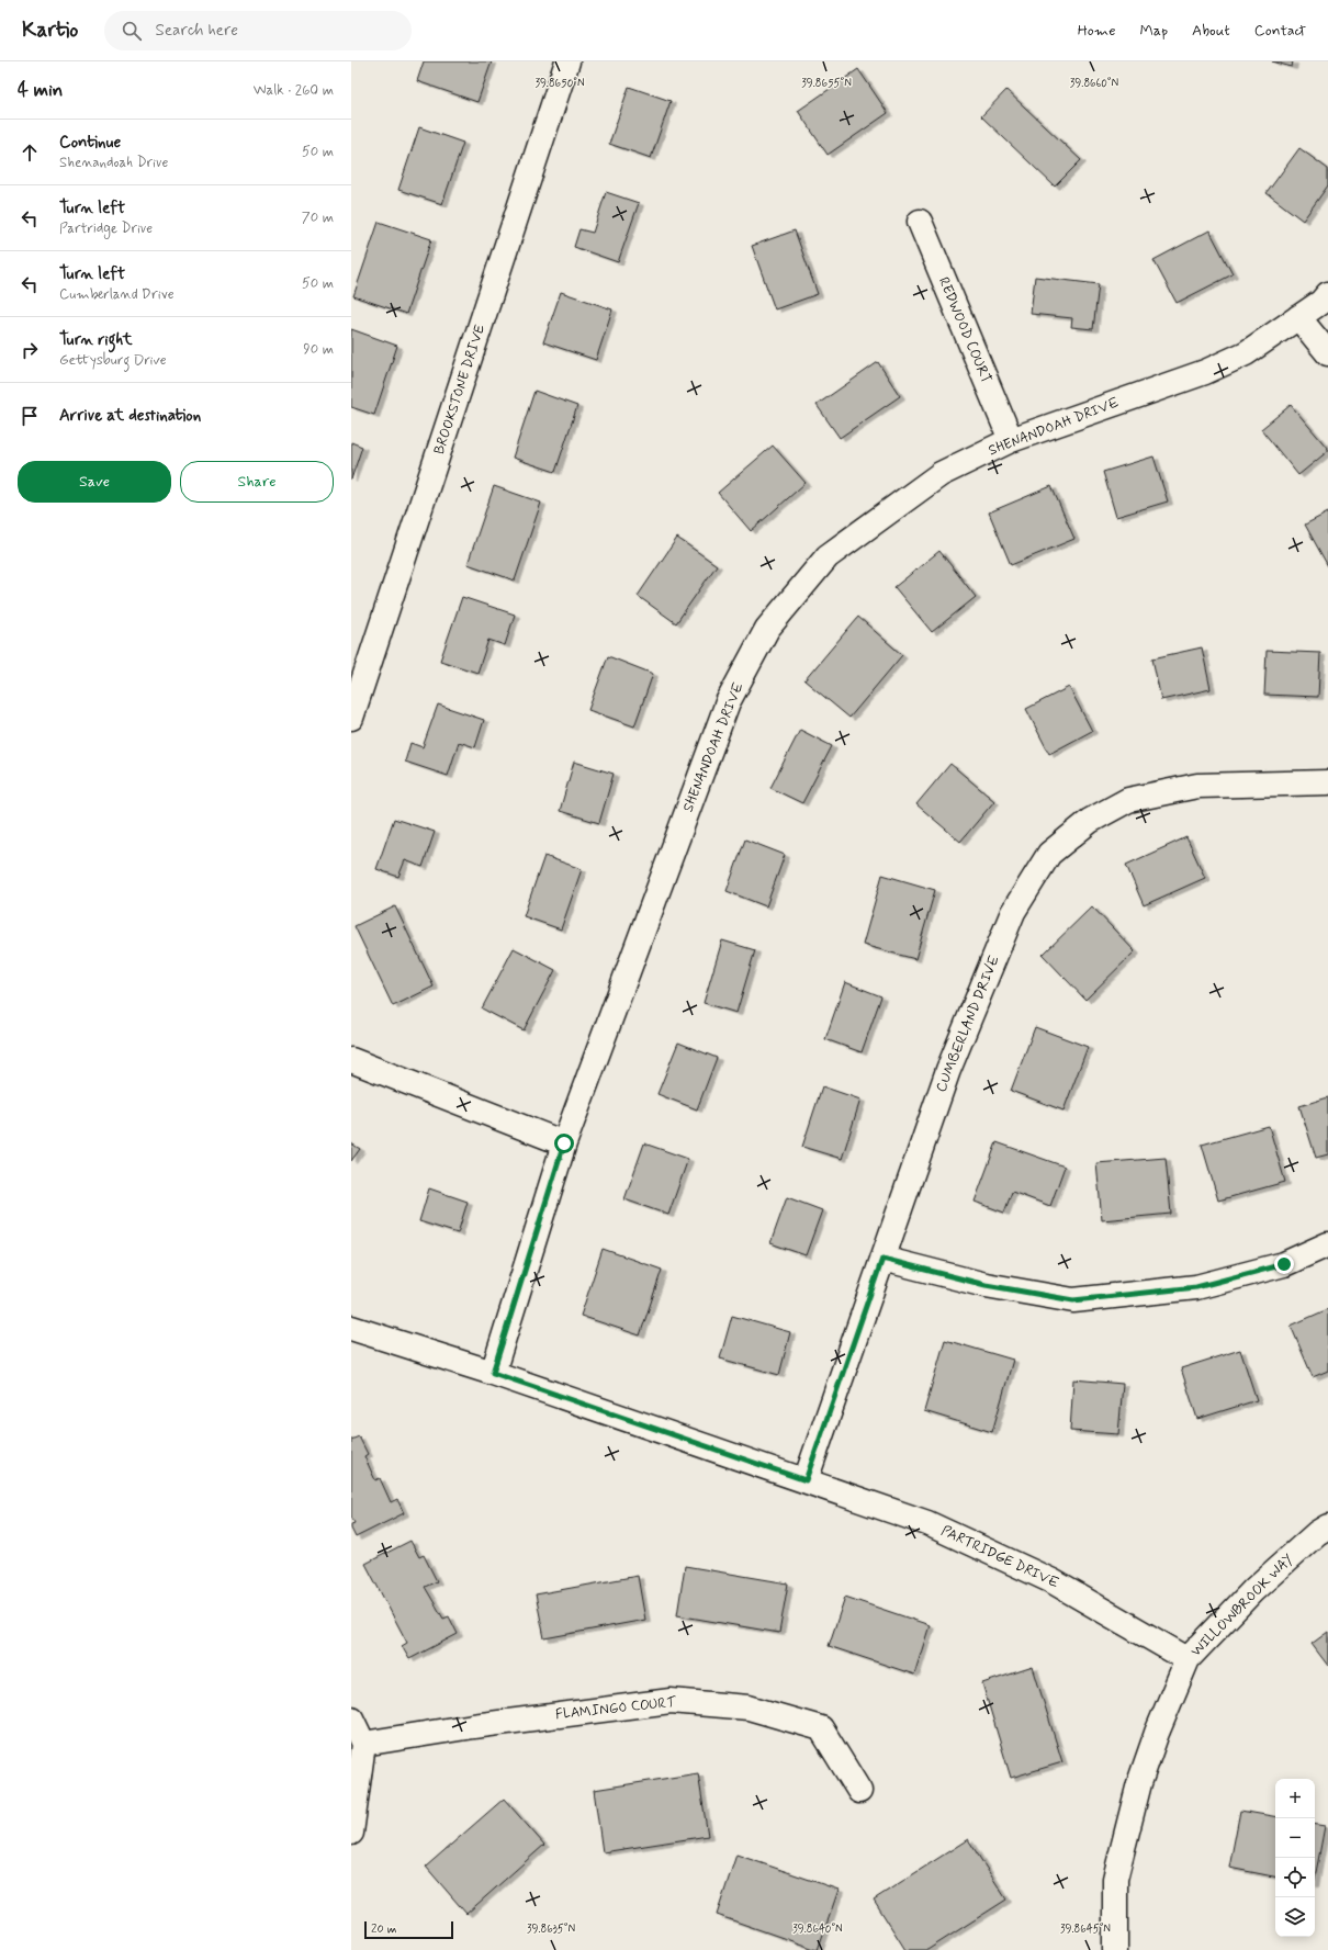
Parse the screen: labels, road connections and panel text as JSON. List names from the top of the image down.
{
  "streets": {
    "street": [
      "REDWOOD COURT",
      "BROOKSTONE DRIVE",
      "SHENANDOAH DRIVE",
      "CUMBERLAND DRIVE",
      "PARTRIDGE DRIVE",
      "WILLOWBROOK WAY",
      "FLAMINGO COURT"
    ]
  },
  "crossings": [
    ["REDWOOD COURT", "SHENANDOAH DRIVE"],
    ["SHENANDOAH DRIVE", "PARTRIDGE DRIVE"],
    ["CUMBERLAND DRIVE", "PARTRIDGE DRIVE"],
    ["PARTRIDGE DRIVE", "WILLOWBROOK WAY"]
  ],
  "scale_bar": "20 m",
  "page": {
    "header": "Kartio",
    "search": "Search here",
    "nav": [
      "Home",
      "Map",
      "About",
      "Contact"
    ],
    "heading": ["4 min", "Walk · 260 m"],
    "list": [
      ["Continue", "Shenandoah Drive", "50 m"],
      ["Turn left", "Partridge Drive", "70 m"],
      ["Turn left", "Cumberland Drive", "50 m"],
      ["Turn right", "Gettysburg Drive", "90 m"],
      "Arrive at destination"
    ],
    "buttons": ["Save", "Share"],
    "map_buttons": ["+", "−"],
    "scale": "20 m"
  },
  "coordinates": [
    "39.8650°N",
    "39.8655°N",
    "39.8660°N",
    "39.8635°N",
    "39.8640°N",
    "39.8645°N"
  ]
}
